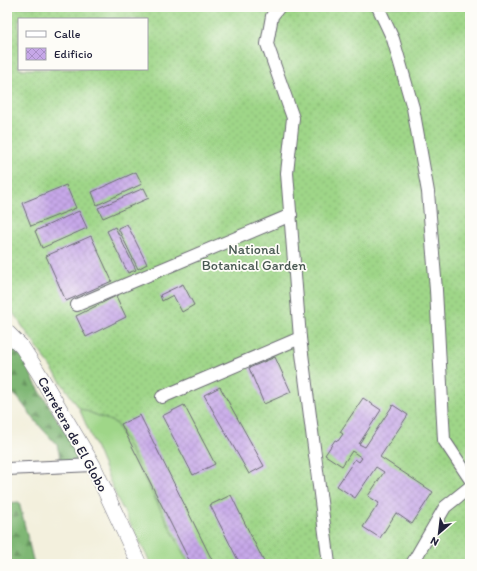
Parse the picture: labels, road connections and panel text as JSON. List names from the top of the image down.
{
  "streets": {
    "main road": ["Carretera de El Globo"]
  },
  "parks": ["National Botanical Garden"],
  "legend": ["Calle", "Edificio"],
  "north": "bottom left"
}
